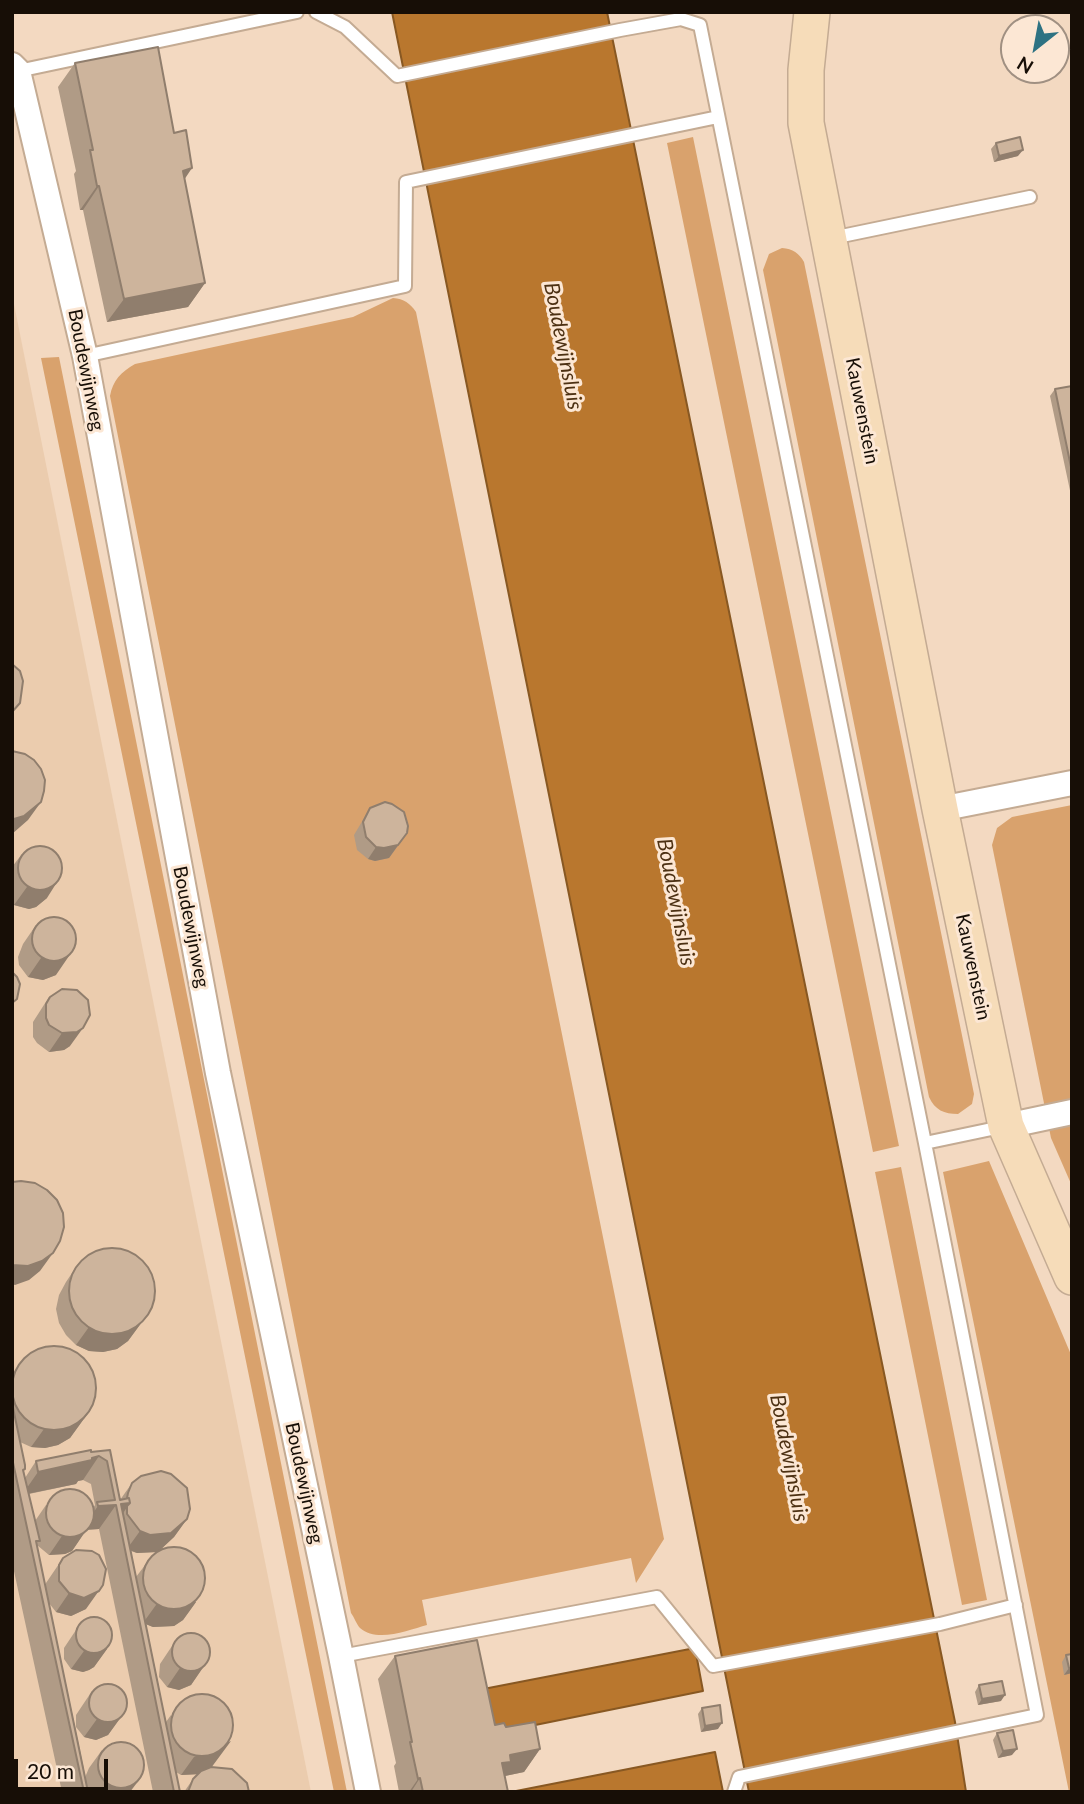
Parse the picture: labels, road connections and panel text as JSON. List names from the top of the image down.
{
  "streets": {
    "street": ["Boudewijnweg", "Kauwenstein"]
  },
  "water": ["Boudewijnsluis"],
  "scale_bar": "20 m",
  "north": "bottom left"
}
